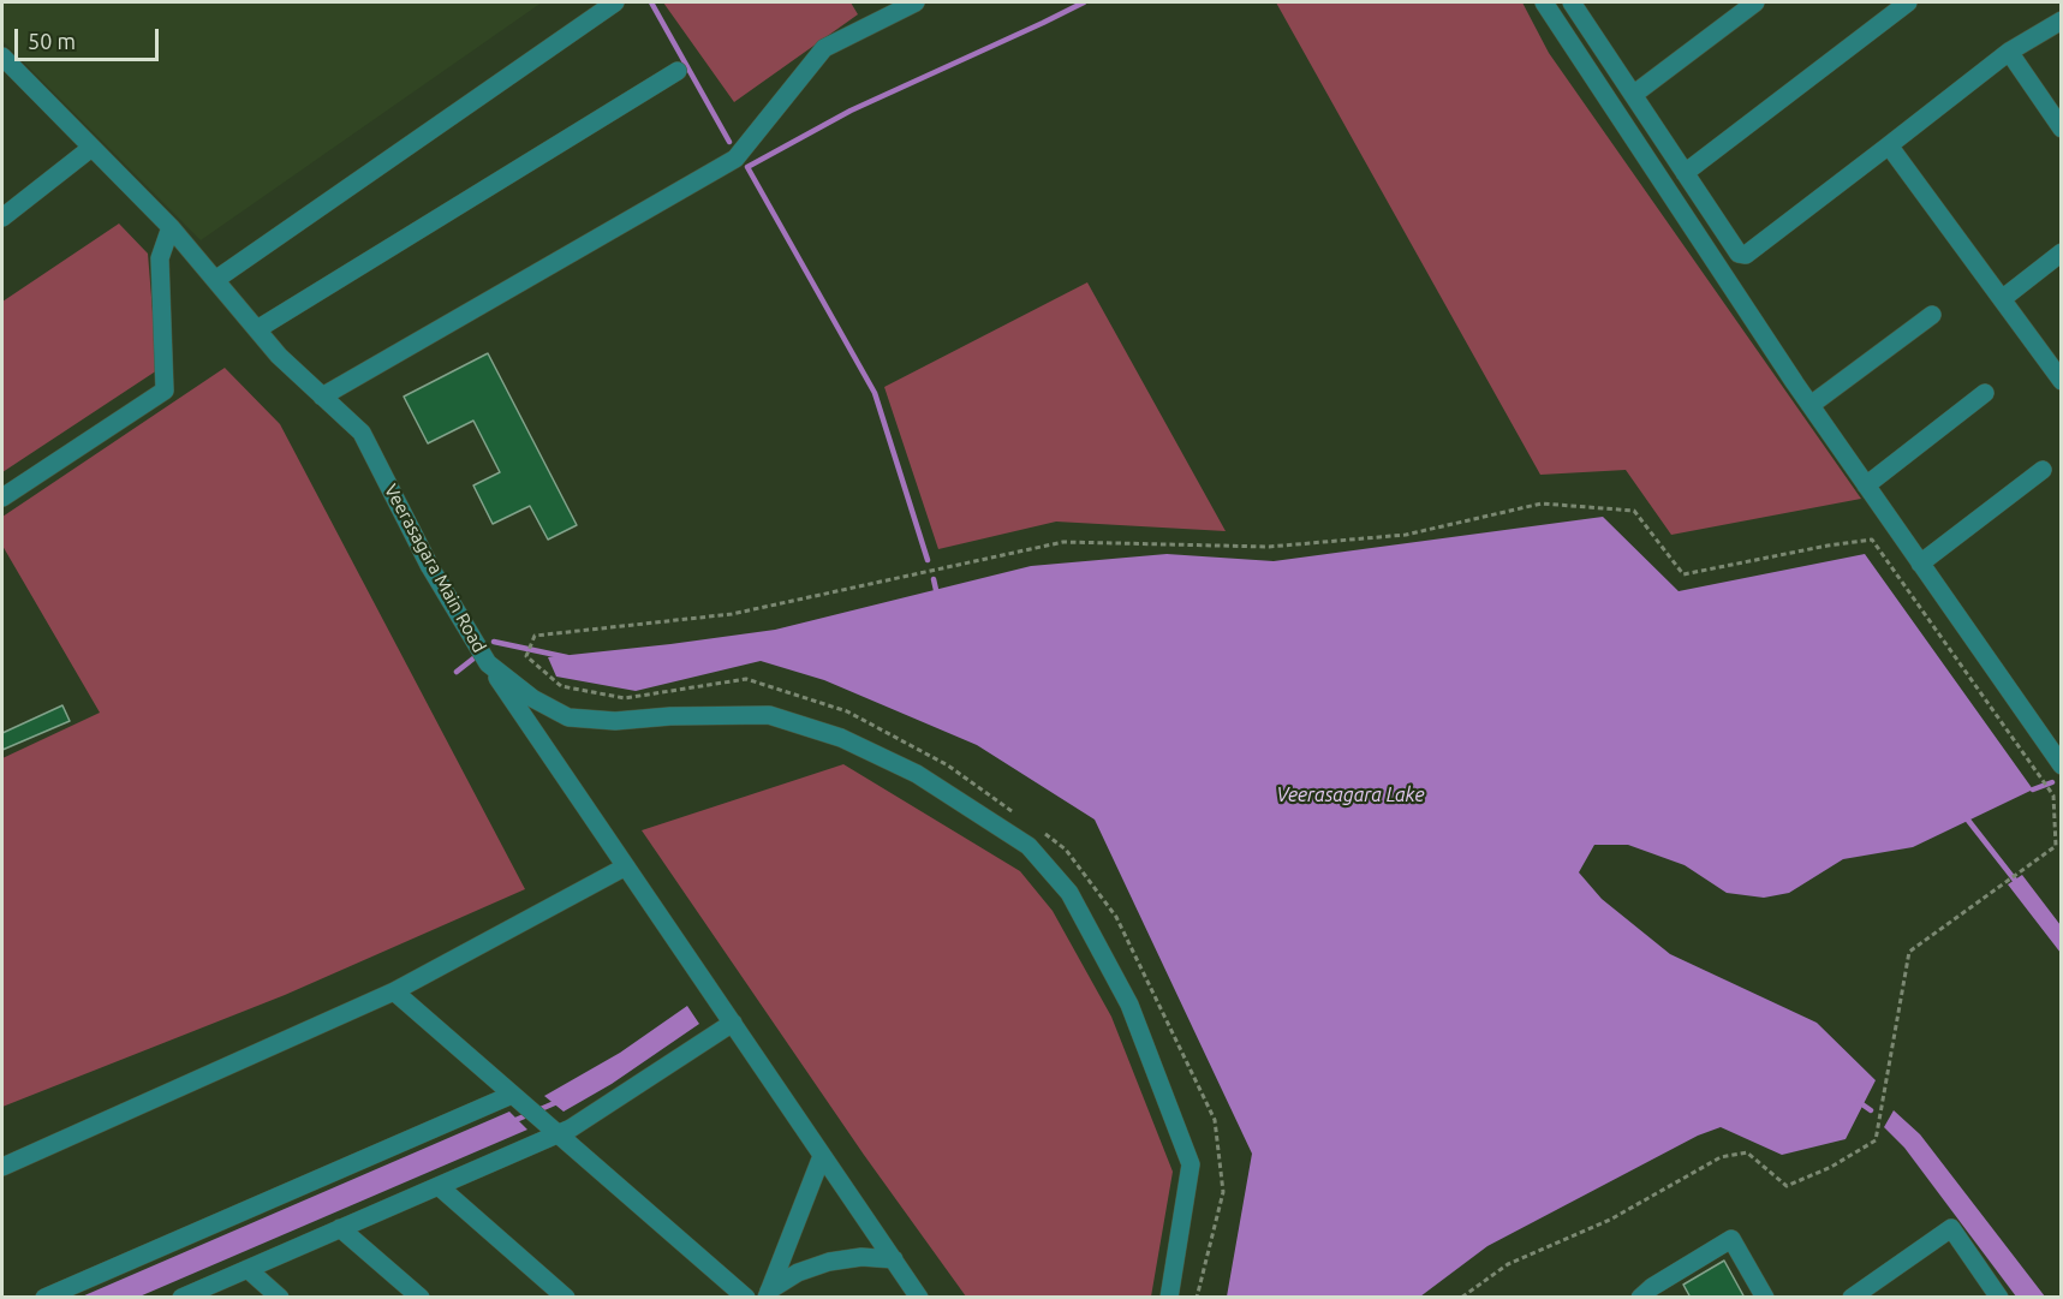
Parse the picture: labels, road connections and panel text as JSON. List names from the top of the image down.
{
  "streets": {
    "street": ["Veerasagara Main Road"]
  },
  "water": ["Veerasagara Lake"],
  "scale_bar": "50 m"
}
